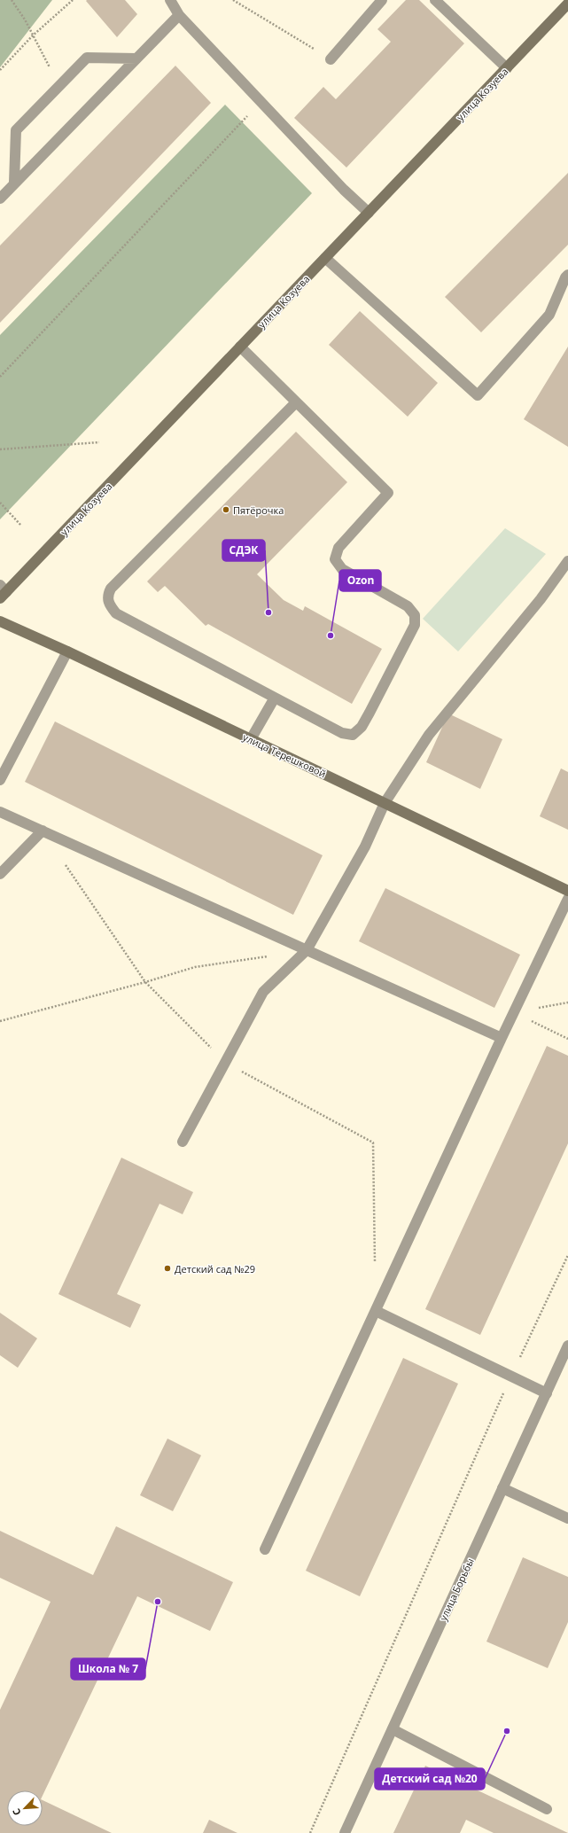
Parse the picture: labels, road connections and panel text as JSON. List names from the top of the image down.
{
  "streets": {
    "street": ["улица Козуева", "улица Терешковой", "улица Борьбы"]
  },
  "places": [
    "Пятёрочка",
    "СДЭК",
    "Ozon",
    "Детский сад №29",
    "Школа № 7",
    "Детский сад №20"
  ],
  "north": "bottom left"
}
